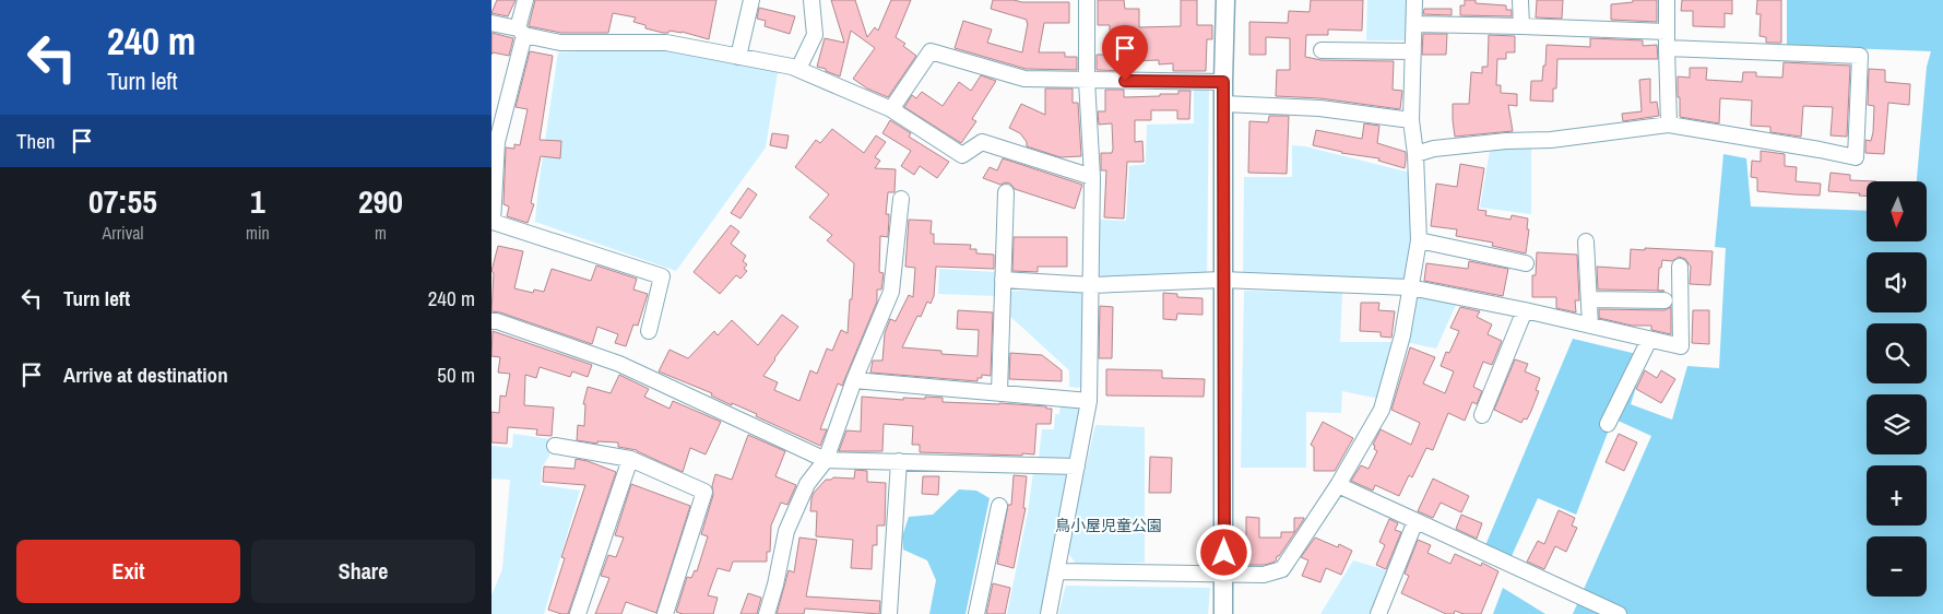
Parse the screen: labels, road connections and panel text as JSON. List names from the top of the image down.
{
  "parks": ["鳥小屋児童公園"],
  "north": "bottom",
  "page": {
    "turn": ["240 m", "Turn left"],
    "then": "Then",
    "eta": [
      "07:55",
      "Arrival",
      "1",
      "min",
      "290",
      "m"
    ],
    "map_buttons": ["+", "−"],
    "list": [
      {
        "name": "Turn left",
        "value": "240 m"
      },
      {
        "name": "Arrive at destination",
        "value": "50 m"
      }
    ],
    "buttons": ["Exit", "Share"]
  }
}
